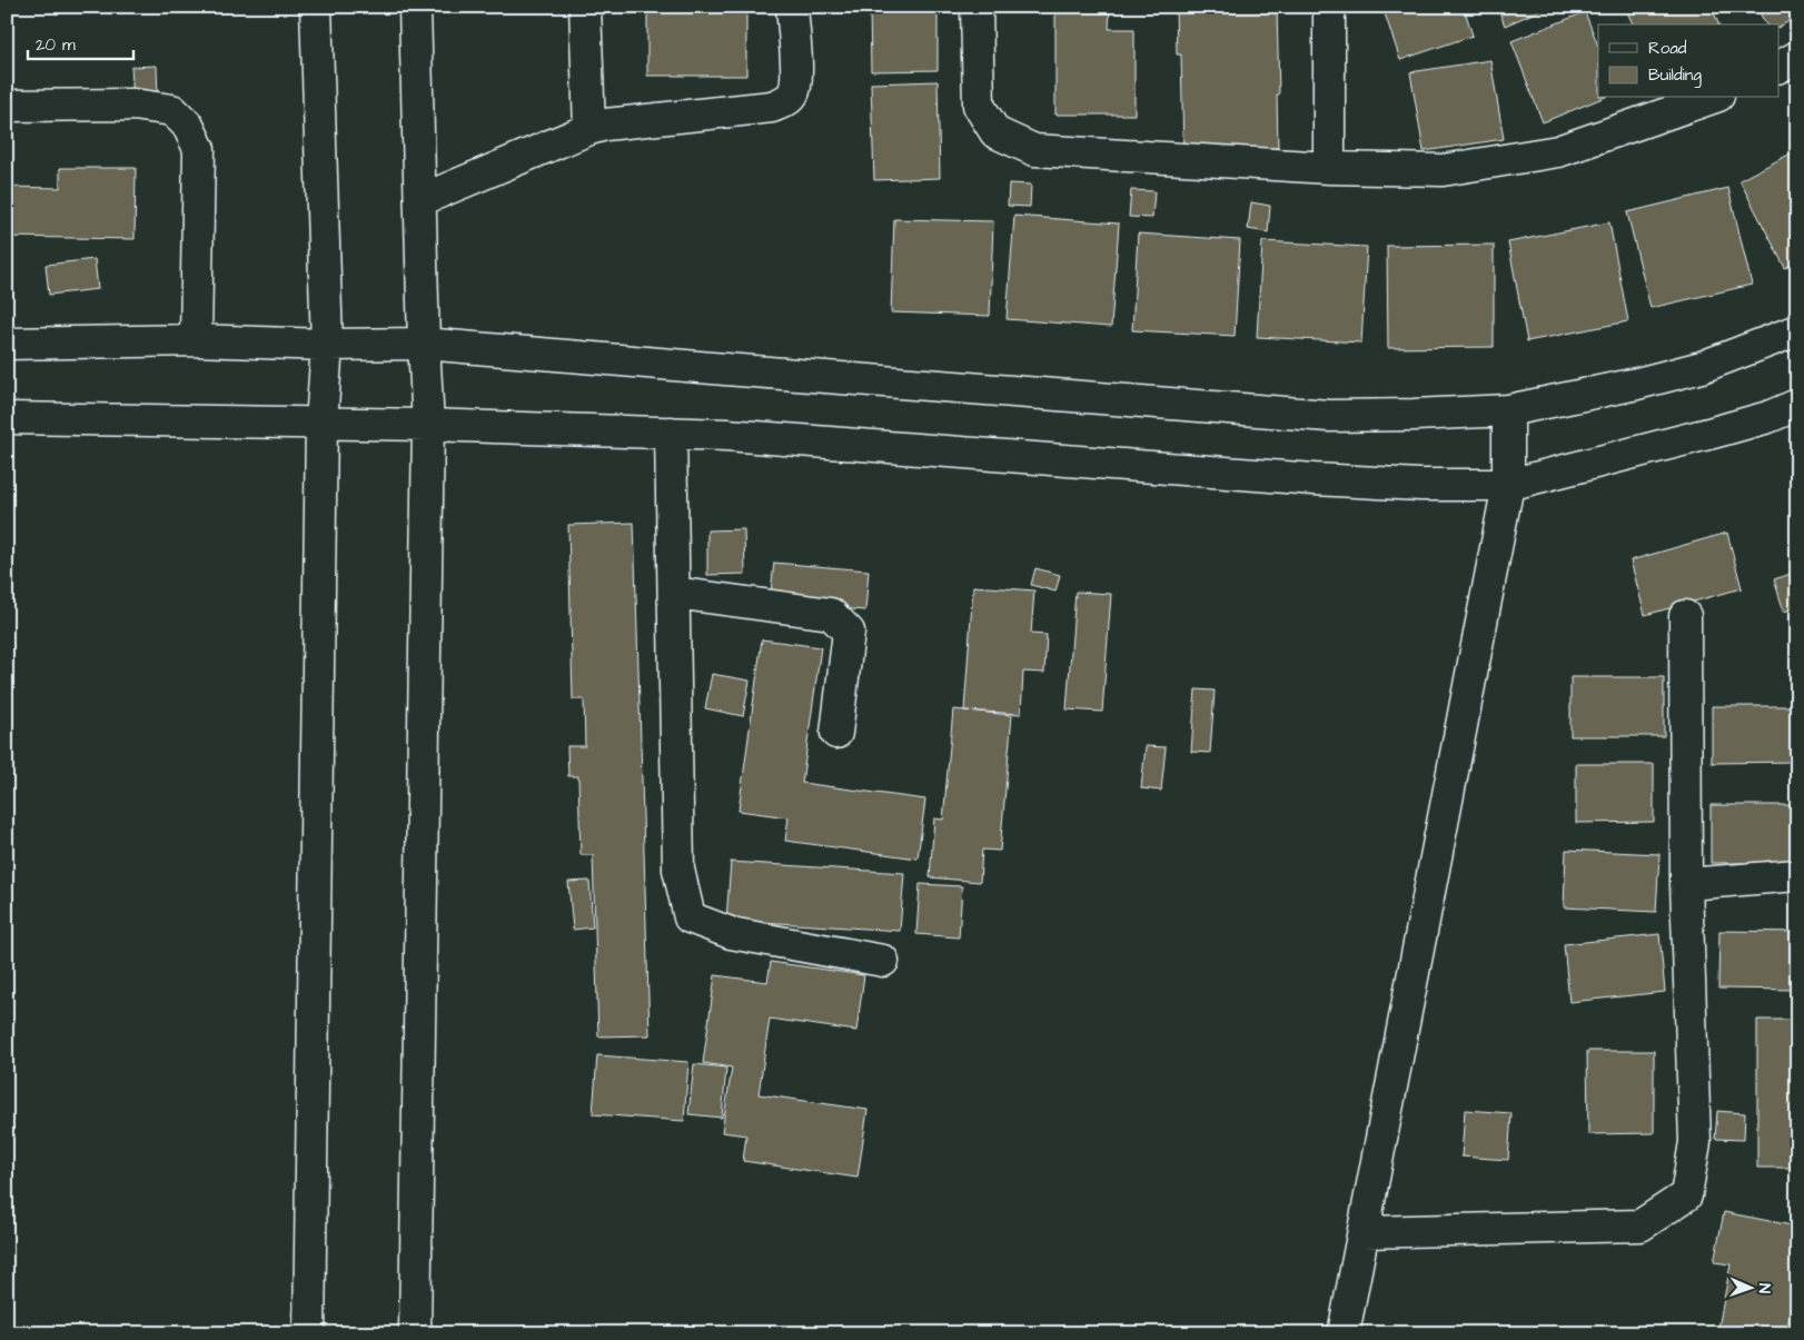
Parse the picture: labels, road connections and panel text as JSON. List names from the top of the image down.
{
  "legend": ["Road", "Building"],
  "scale_bar": "20 m",
  "north": "right"
}
